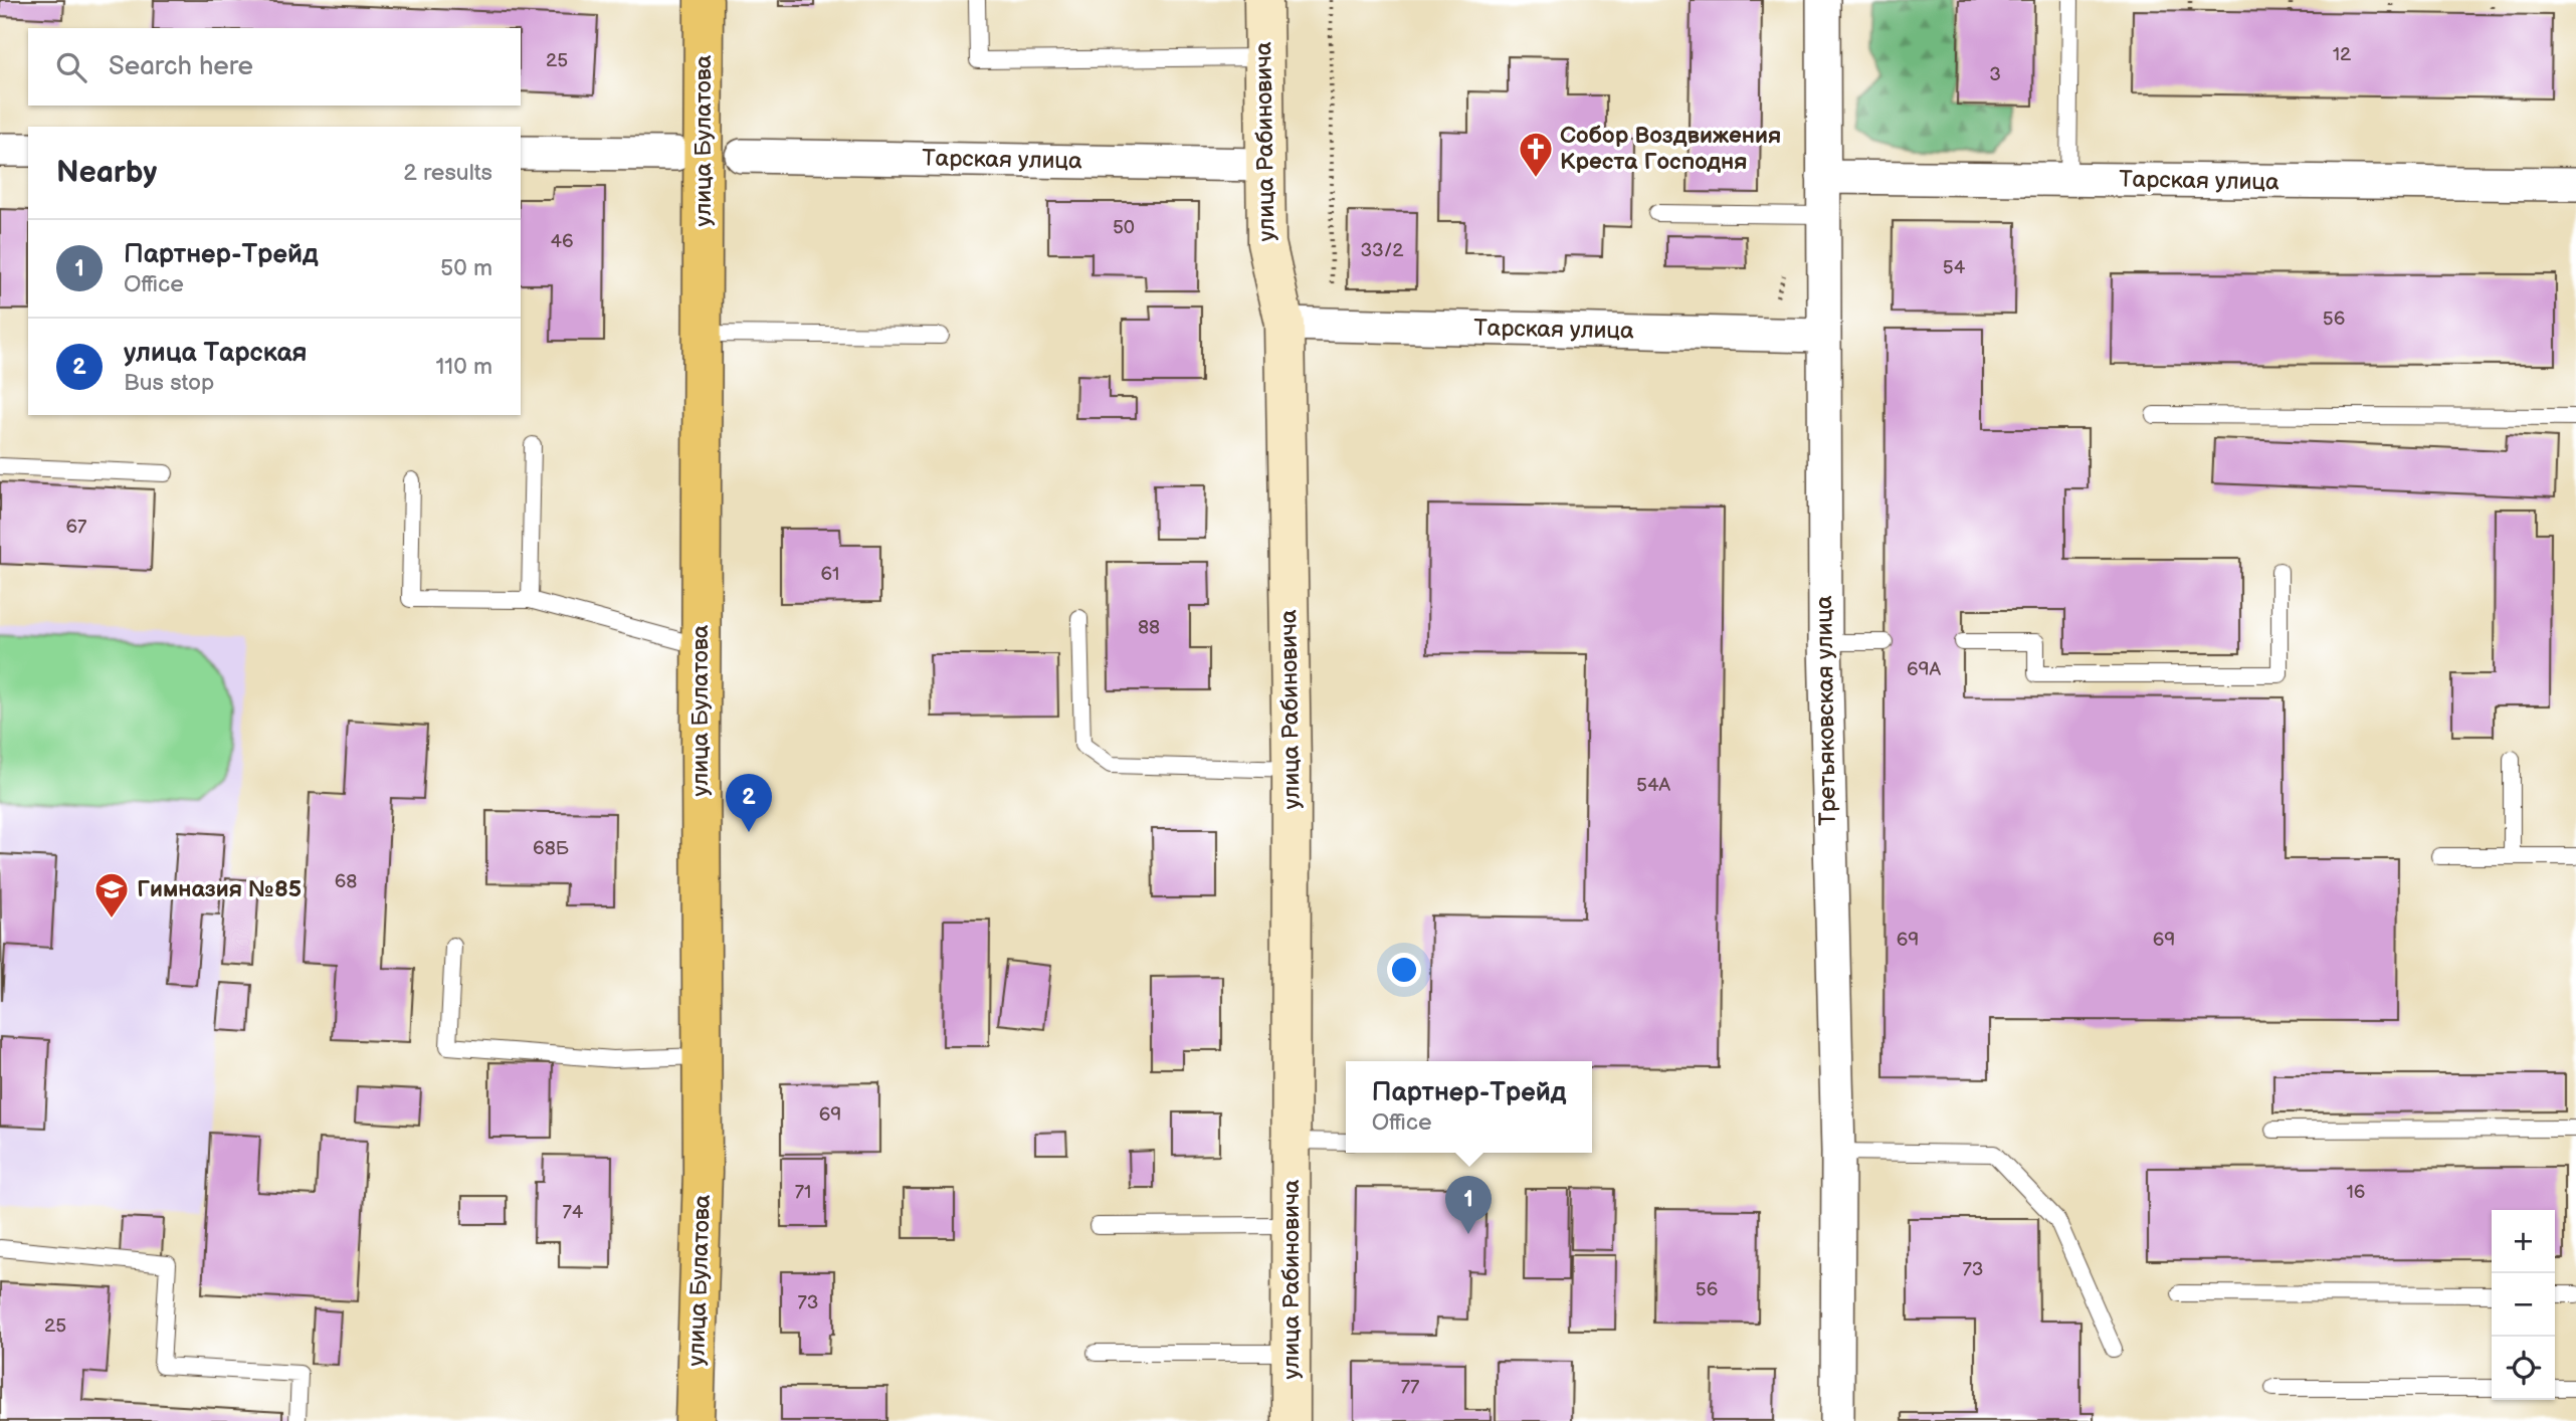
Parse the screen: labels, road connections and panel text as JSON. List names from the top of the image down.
{
  "streets": {
    "main road": ["улица Булатова"],
    "street": ["улица Рабиновича", "Тарская улица", "Третьяковская улица"]
  },
  "crossings": [
    ["улица Рабиновича", "Тарская улица"],
    ["Тарская улица", "Третьяковская улица"]
  ],
  "places": {
    "church": ["Собор Воздвижения Креста Господня"],
    "school or university": ["Гимназия №85"]
  },
  "house_numbers": [
    "12",
    "25",
    "3",
    "50",
    "46",
    "33/2",
    "54",
    "56",
    "67",
    "61",
    "88",
    "69А",
    "54А",
    "68Б",
    "68",
    "69",
    "69",
    "69",
    "71",
    "16",
    "74",
    "73",
    "56",
    "73",
    "25",
    "77"
  ],
  "page": {
    "search": "Search here",
    "heading": ["Nearby", "2 results"],
    "list": [
      {
        "mark": "1",
        "name": "Партнер-Трейд",
        "note": "Office",
        "value": "50 m"
      },
      {
        "mark": "2",
        "name": "улица Тарская",
        "note": "Bus stop",
        "value": "110 m"
      }
    ],
    "pins": ["2", "1"],
    "popup": ["Партнер-Трейд", "Office"],
    "map_buttons": ["+", "−"]
  }
}
